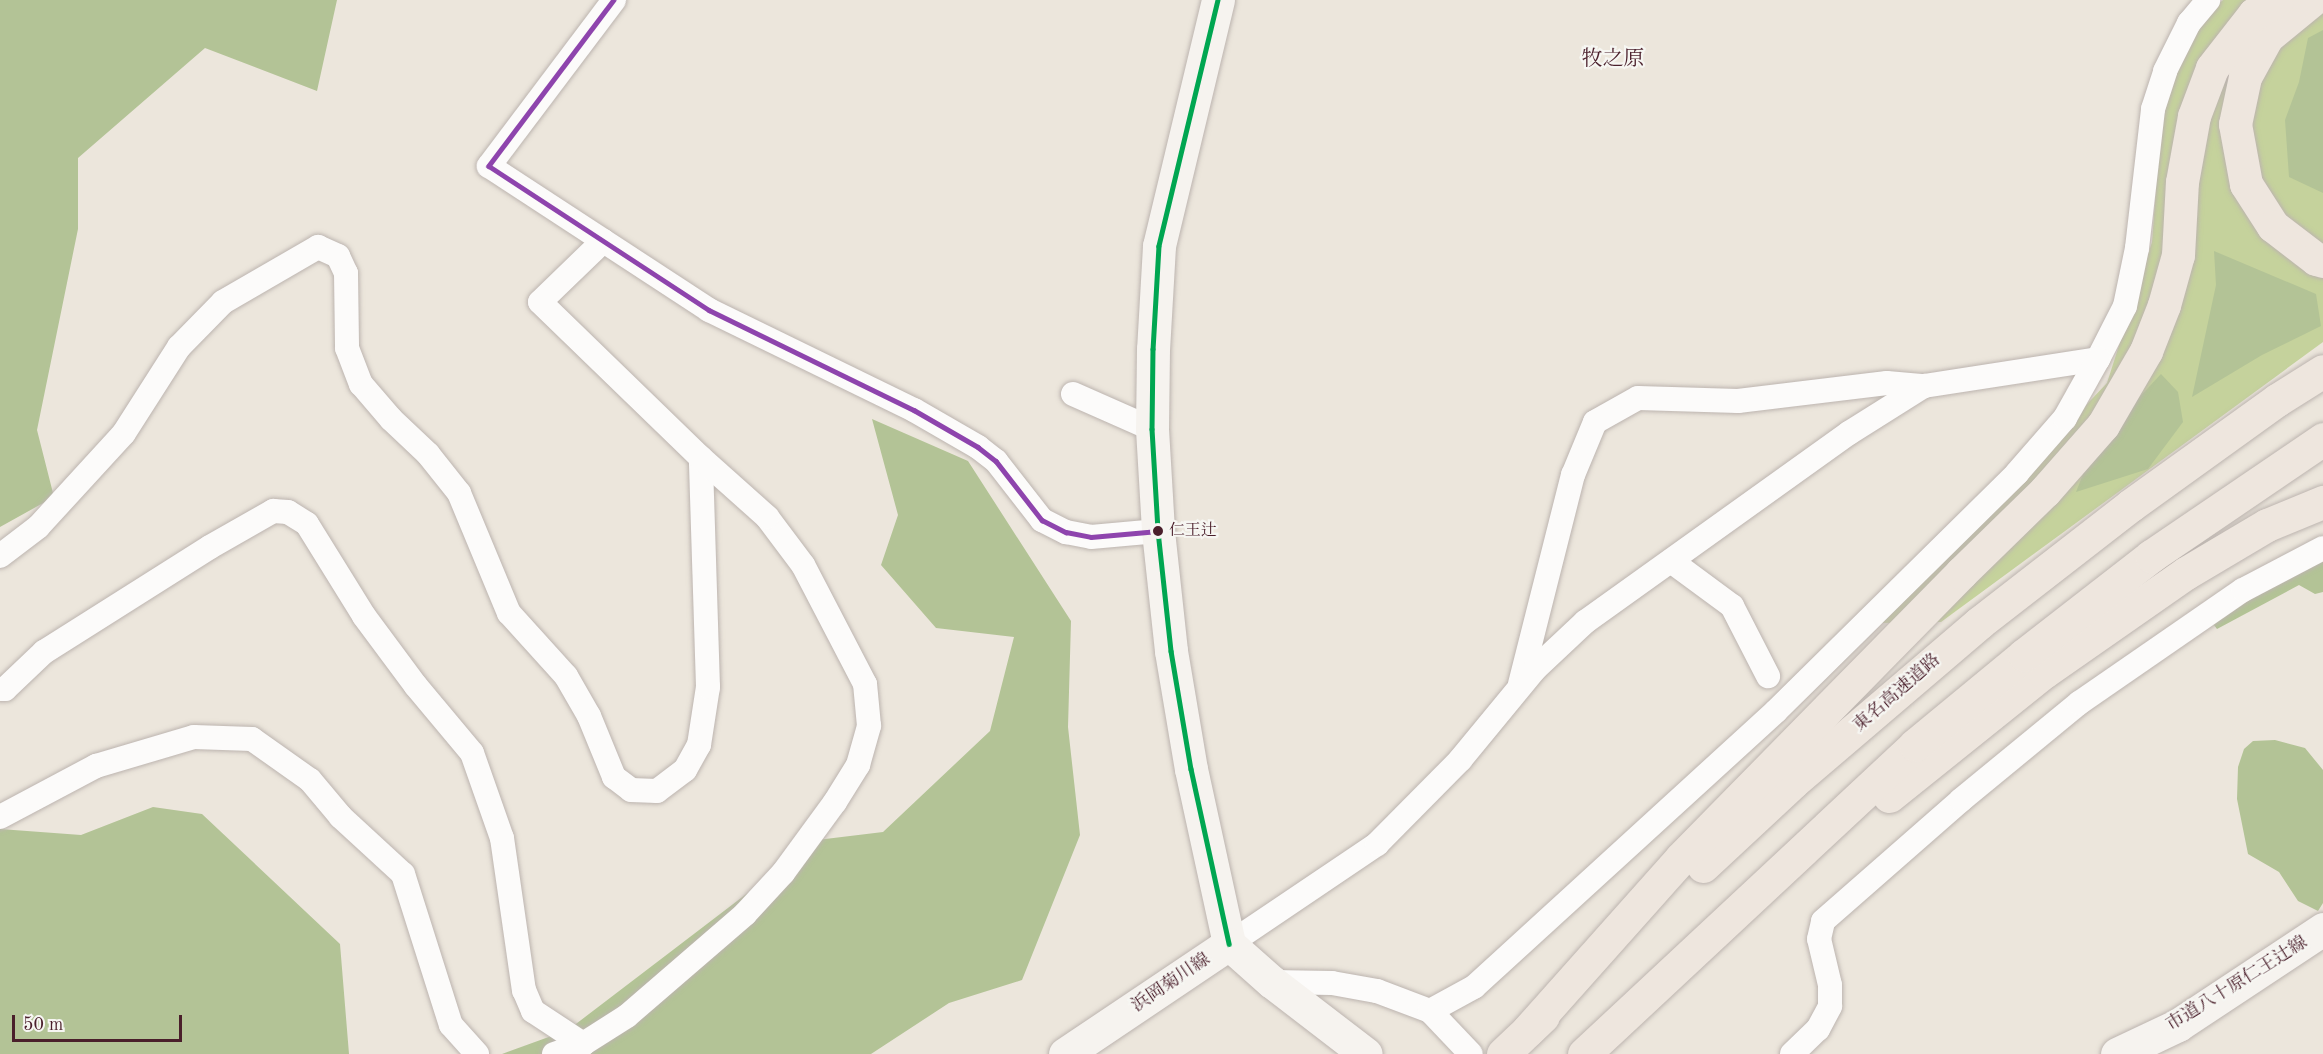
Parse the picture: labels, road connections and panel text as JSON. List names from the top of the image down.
{
  "streets": {
    "highway": ["東名高速道路"],
    "main road": ["浜岡菊川線", "市道八十原仁王辻線"]
  },
  "districts": ["牧之原"],
  "places": ["仁王辻"],
  "scale_bar": "50 m"
}
